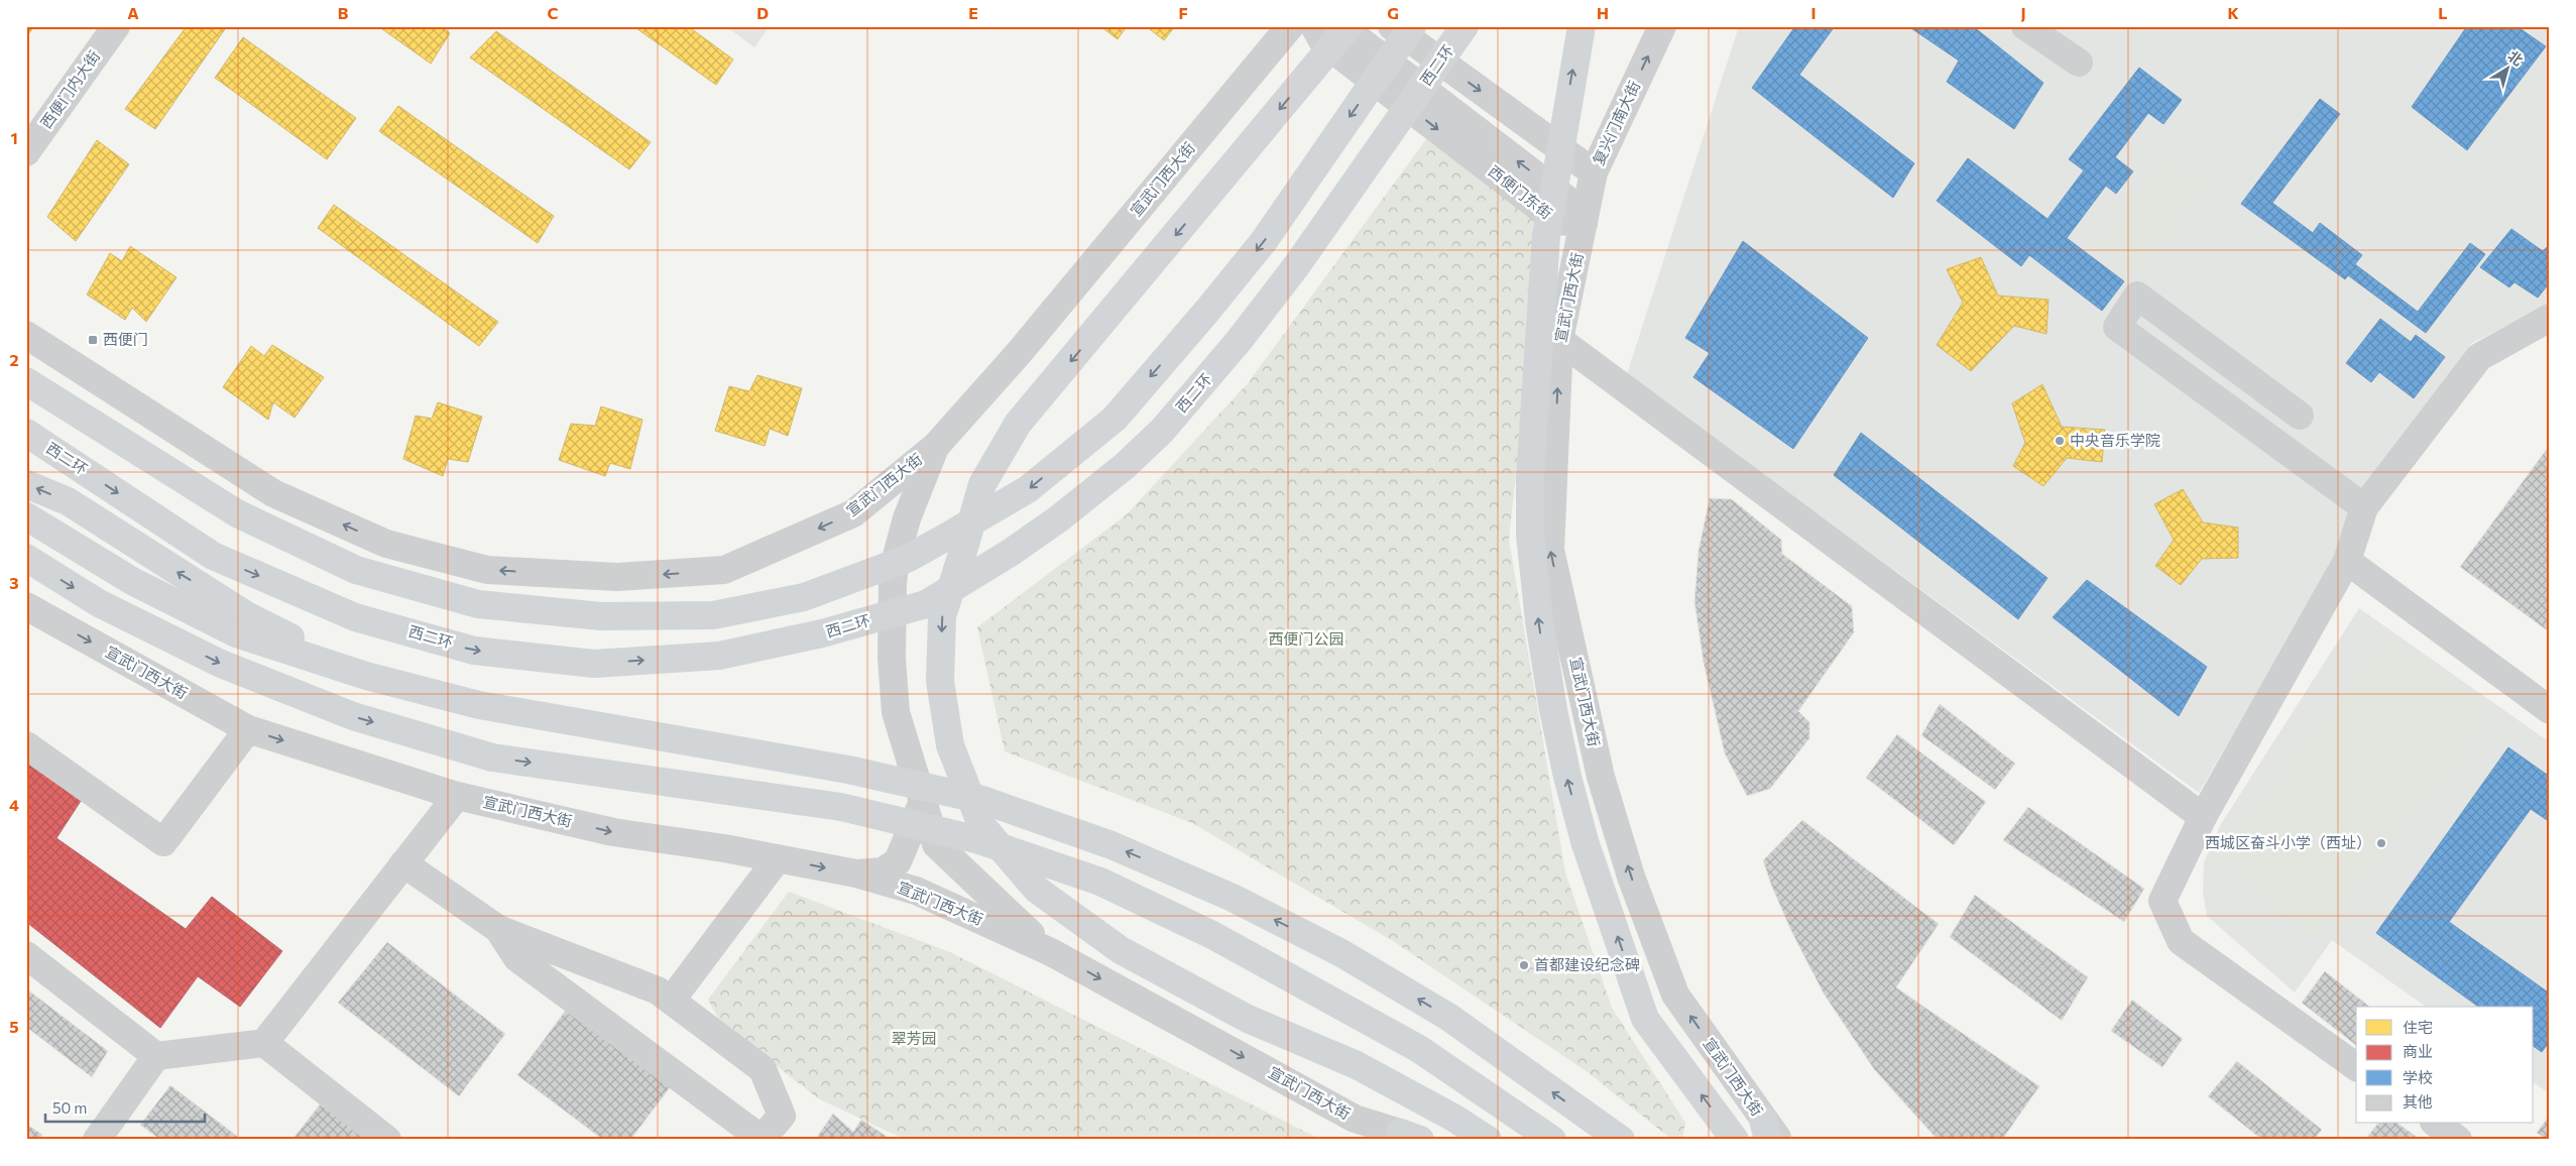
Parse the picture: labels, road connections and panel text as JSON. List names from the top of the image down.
{
  "streets": {
    "highway": ["西二环"],
    "street": [
      "西便门内大街",
      "复兴门南大街",
      "宣武门西大街",
      "西便门东街"
    ]
  },
  "crossings": [
    ["复兴门南大街", "宣武门西大街"],
    ["复兴门南大街", "西便门东街"],
    ["宣武门西大街", "西便门东街"]
  ],
  "one_way": ["西二环", "复兴门南大街"],
  "parks": ["西便门公园", "翠芳园"],
  "places": {
    "transit": ["西便门"],
    "other": ["中央音乐学院", "西城区奋斗小学（西址）", "首都建设纪念碑"]
  },
  "legend": [
    "住宅",
    "商业",
    "学校",
    "其他"
  ],
  "scale_bar": "50 m",
  "north": "top right",
  "grid": {
    "columns": [
      "A",
      "B",
      "C",
      "D",
      "E",
      "F",
      "G",
      "H",
      "I",
      "J",
      "K",
      "L"
    ],
    "rows": [
      "1",
      "2",
      "3",
      "4",
      "5"
    ]
  }
}
